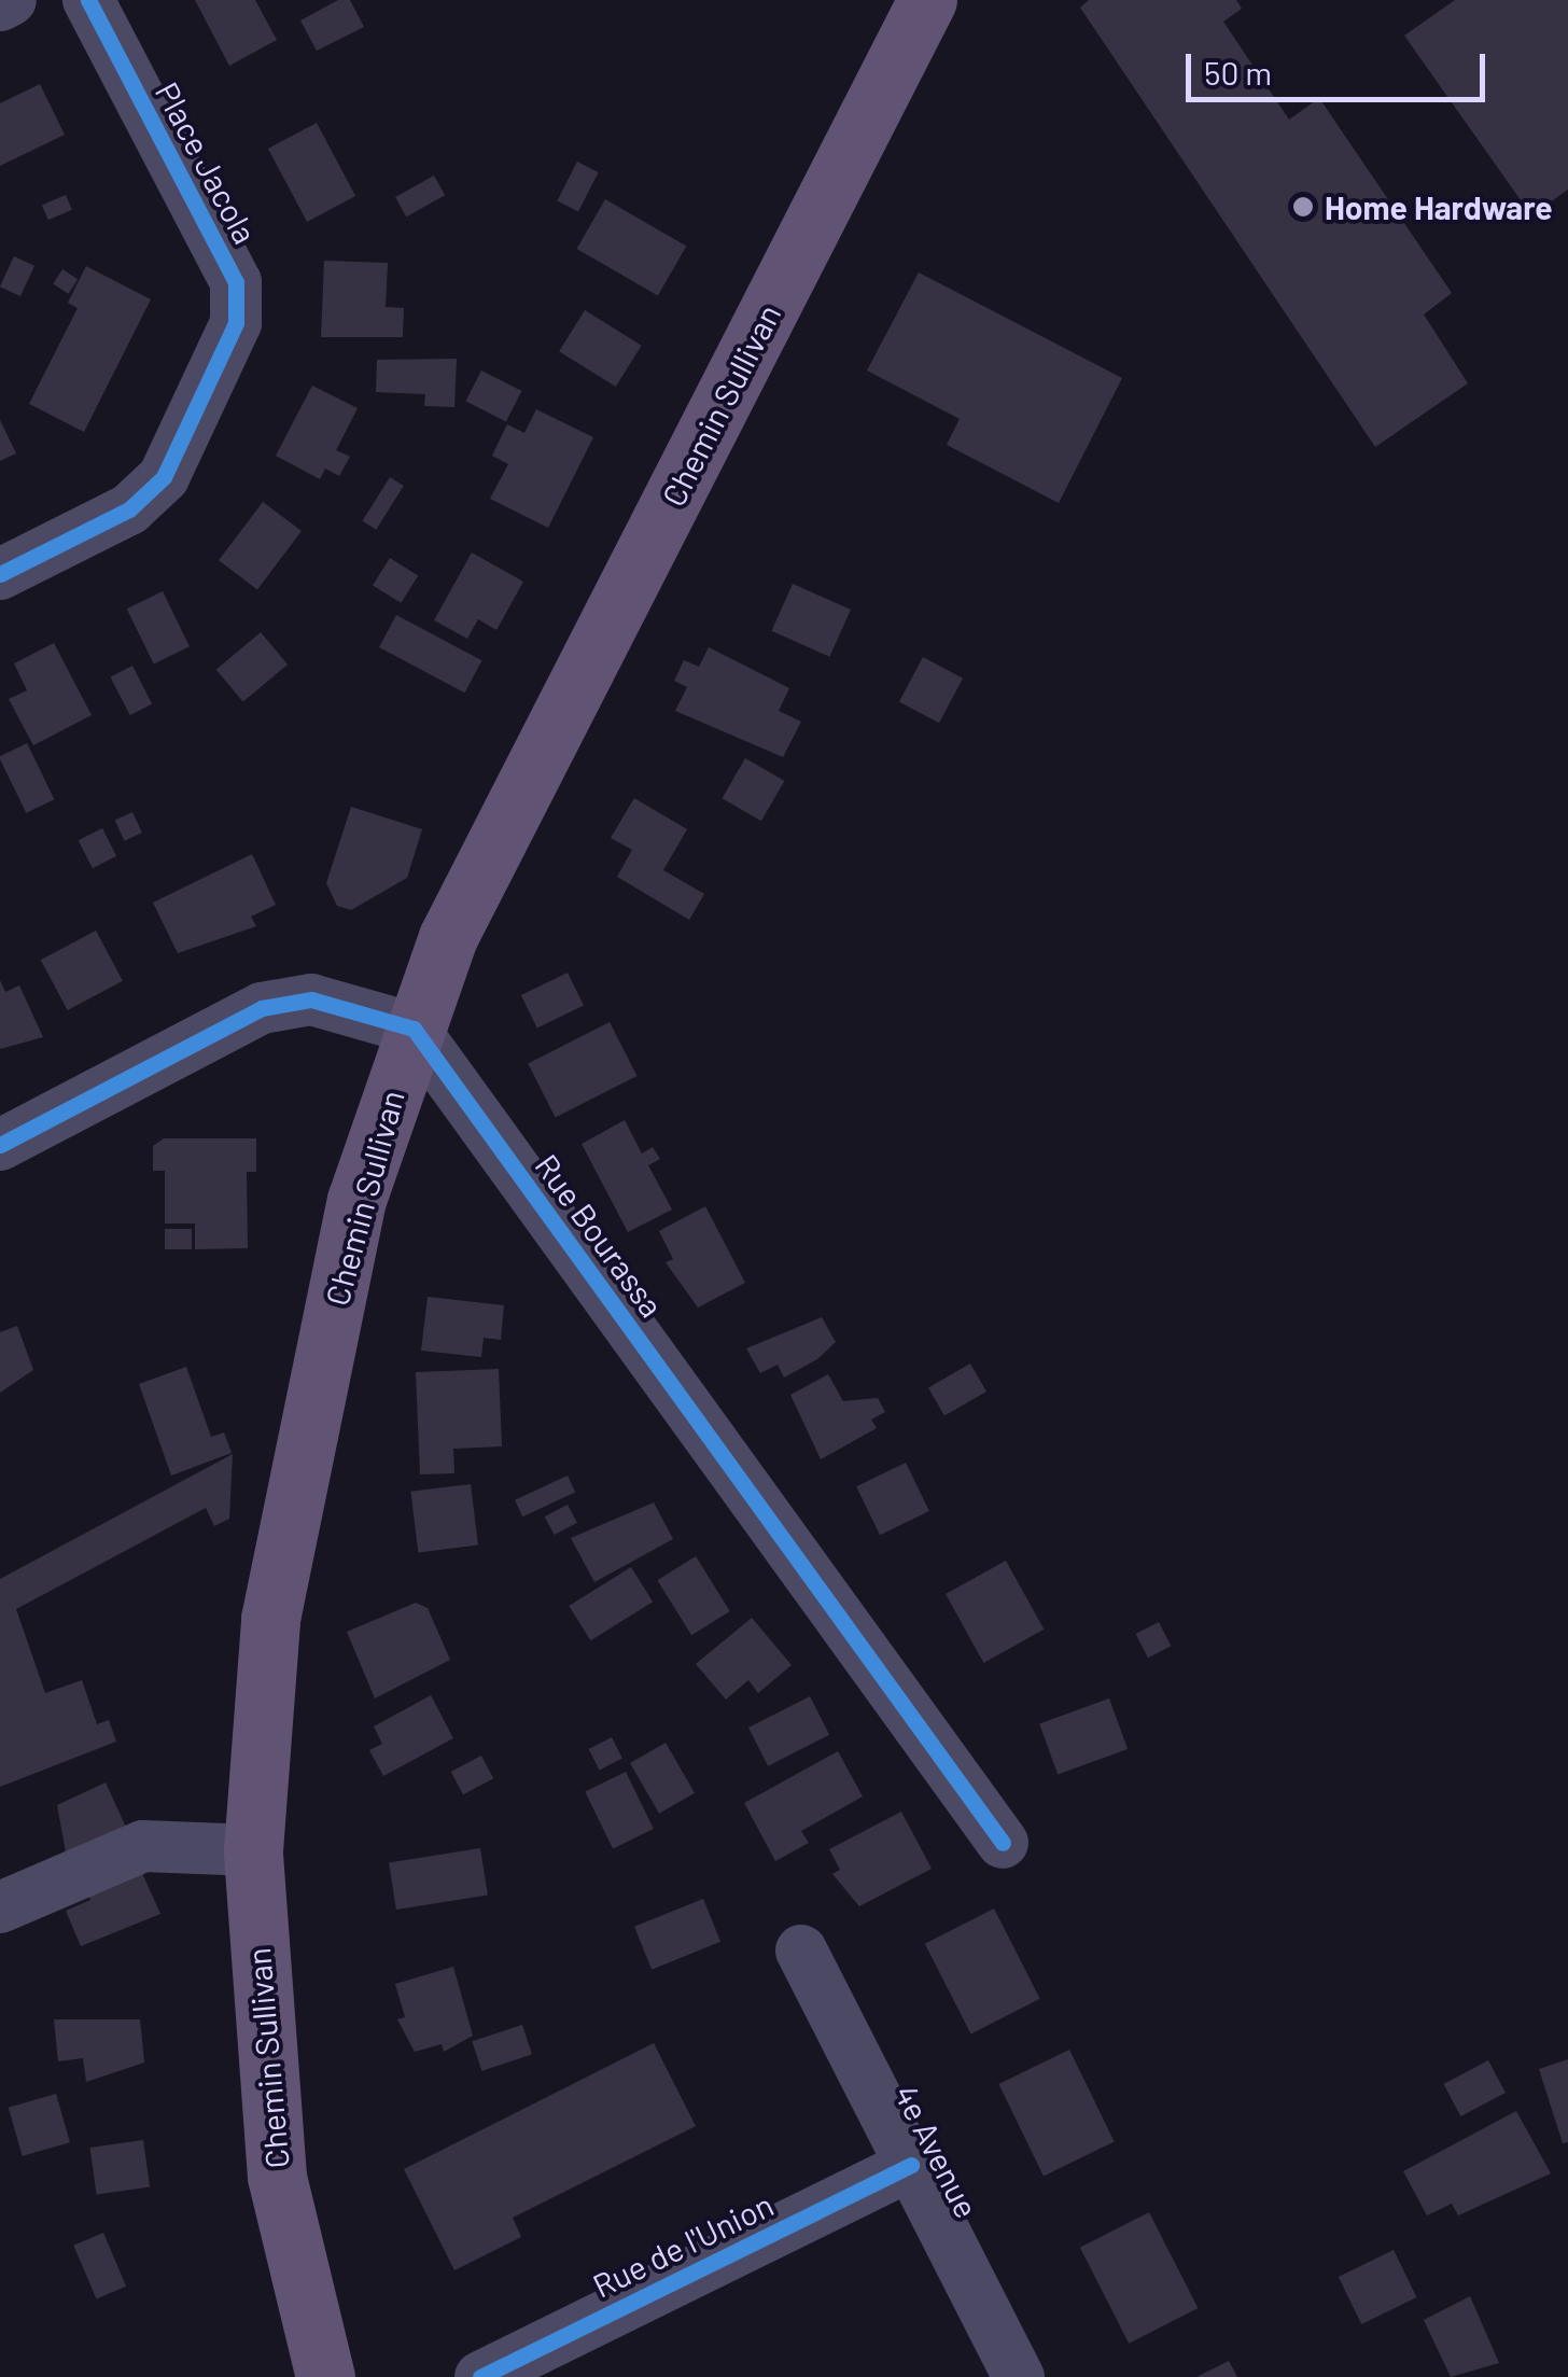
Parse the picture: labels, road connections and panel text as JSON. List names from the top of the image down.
{
  "streets": {
    "main road": ["Chemin Sullivan"],
    "street": [
      "Place Jacola",
      "Rue Bourassa",
      "4e Avenue",
      "Rue de l'Union"
    ]
  },
  "crossings": [
    ["Chemin Sullivan", "Rue Bourassa"],
    ["4e Avenue", "Rue de l'Union"]
  ],
  "places": ["Home Hardware"],
  "scale_bar": "50 m"
}
